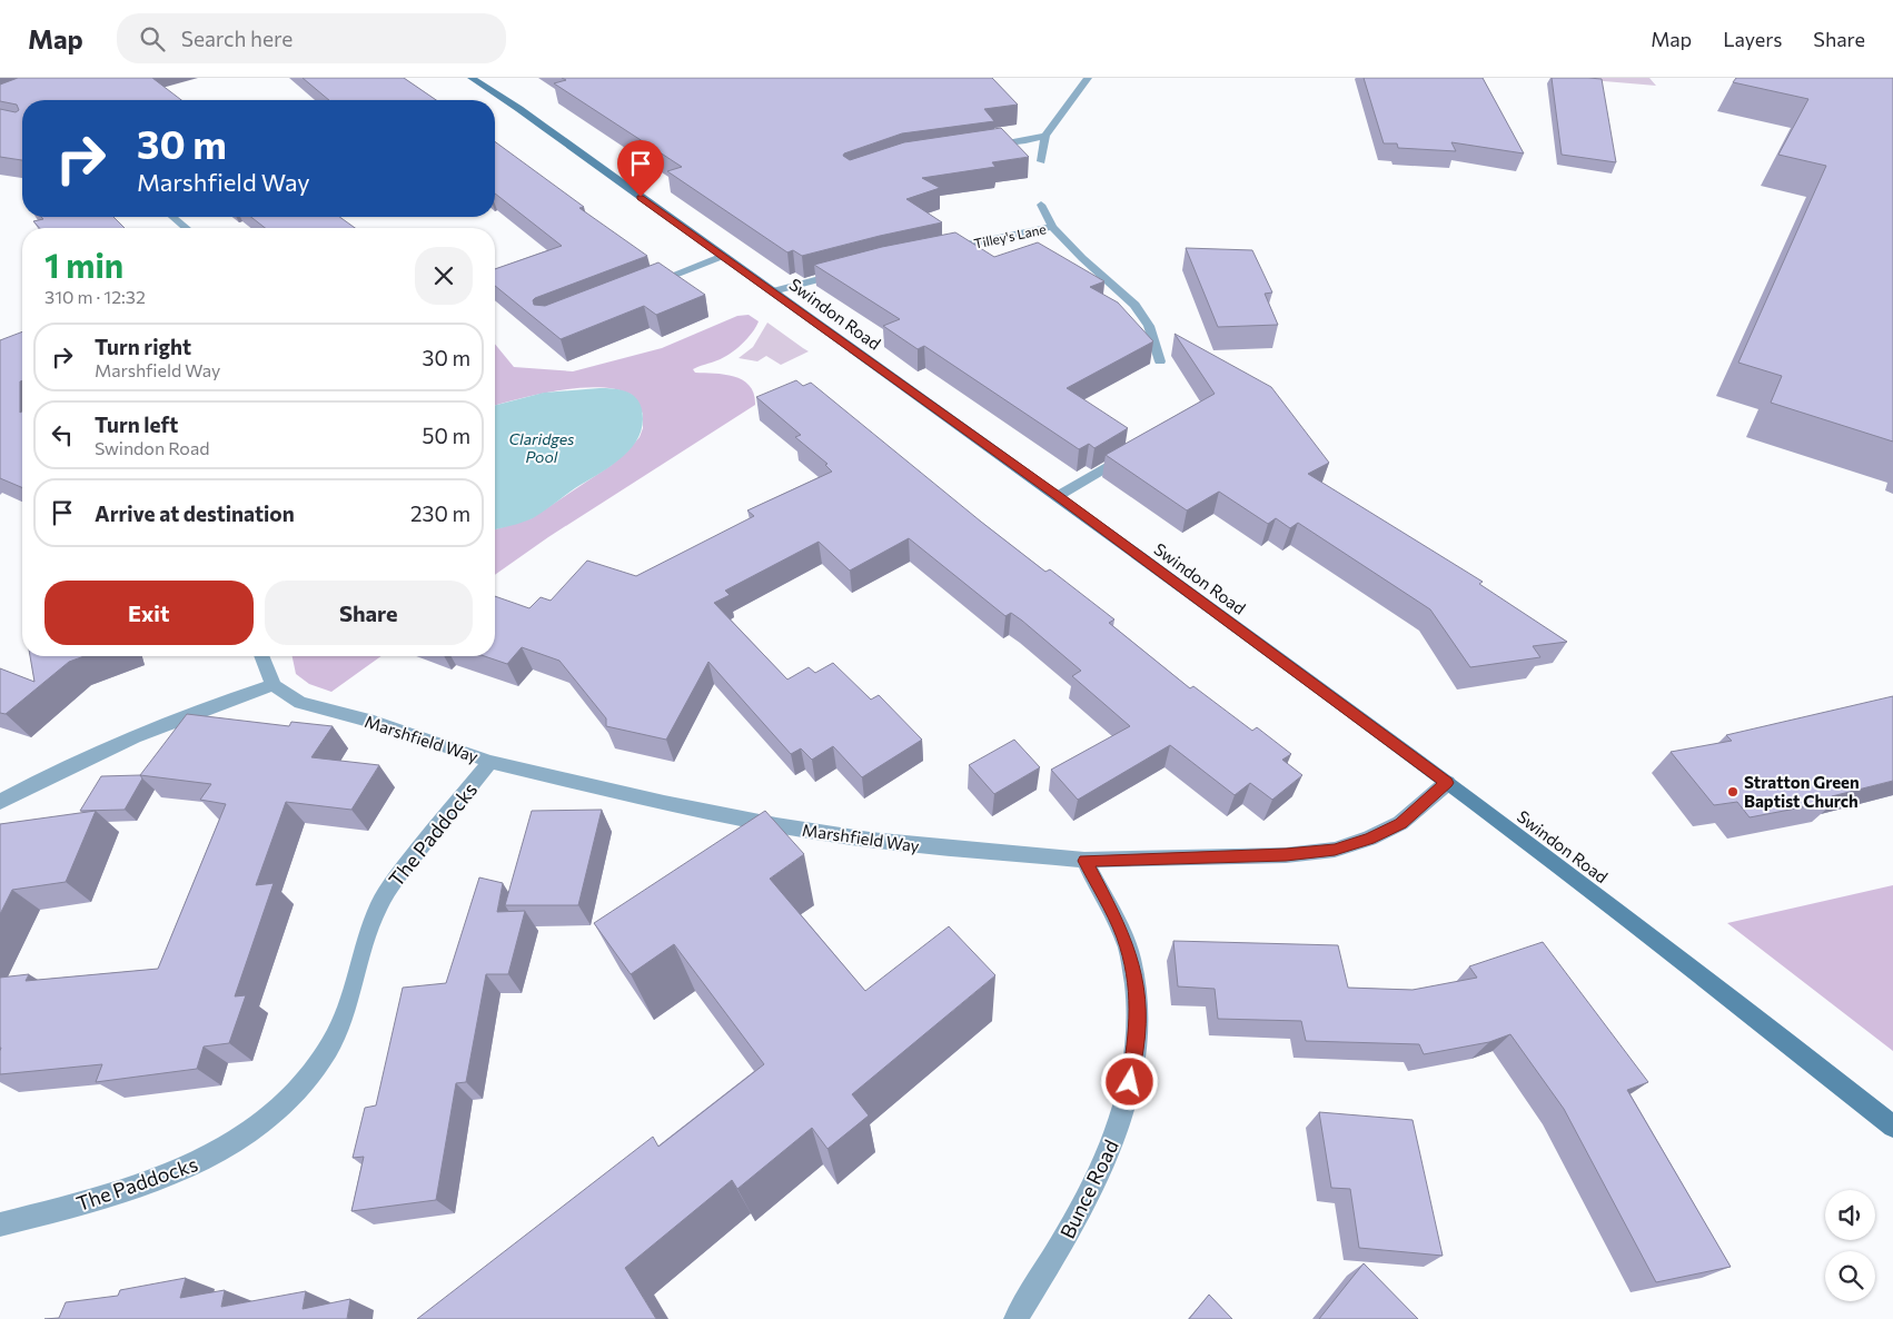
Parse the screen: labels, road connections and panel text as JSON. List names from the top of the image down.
{
  "streets": {
    "main road": ["Swindon Road"],
    "street": [
      "Tilley's Lane",
      "Marshfield Way",
      "The Paddocks",
      "Bunce Road"
    ]
  },
  "crossings": [
    ["Swindon Road", "Marshfield Way"],
    ["Marshfield Way", "The Paddocks"],
    ["Marshfield Way", "Bunce Road"]
  ],
  "water": ["Claridges Pool"],
  "places": ["Stratton Green Baptist Church"],
  "page": {
    "header": "Map",
    "search": "Search here",
    "nav": ["Map", "Layers", "Share"],
    "turn": ["30 m", "Marshfield Way"],
    "heading": ["1 min", "310 m · 12:32"],
    "list": [
      {
        "name": "Turn right",
        "note": "Marshfield Way",
        "value": "30 m"
      },
      {
        "name": "Turn left",
        "note": "Swindon Road",
        "value": "50 m"
      },
      {
        "name": "Arrive at destination",
        "value": "230 m"
      }
    ],
    "buttons": ["Exit", "Share"]
  }
}
